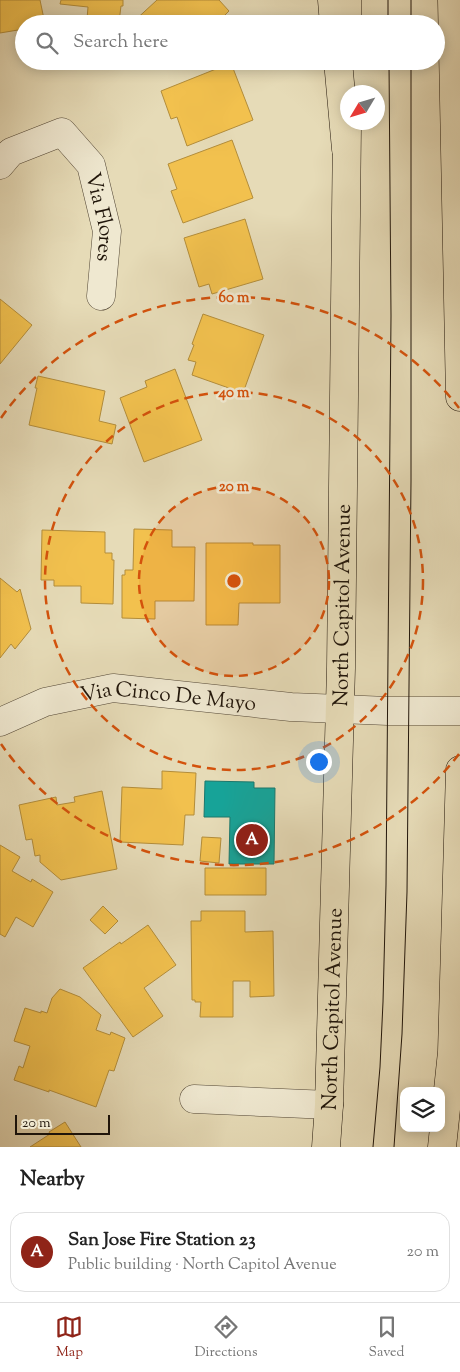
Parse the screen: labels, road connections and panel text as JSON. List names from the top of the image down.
{
  "streets": {
    "main road": ["North Capitol Avenue"],
    "street": ["Via Flores", "Via Cinco De Mayo"]
  },
  "crossings": [
    ["North Capitol Avenue", "Via Cinco De Mayo"]
  ],
  "scale_bar": "20 m",
  "north": "bottom left",
  "page": {
    "search": "Search here",
    "pins": "A",
    "scale": "20 m",
    "heading": "Nearby",
    "list": [
      {
        "mark": "A",
        "name": "San Jose Fire Station 23",
        "note": "Public building · North Capitol Avenue",
        "value": "20 m"
      }
    ],
    "nav": ["Map", "Directions", "Saved"]
  },
  "rings": ["60 m", "40 m", "20 m"]
}
